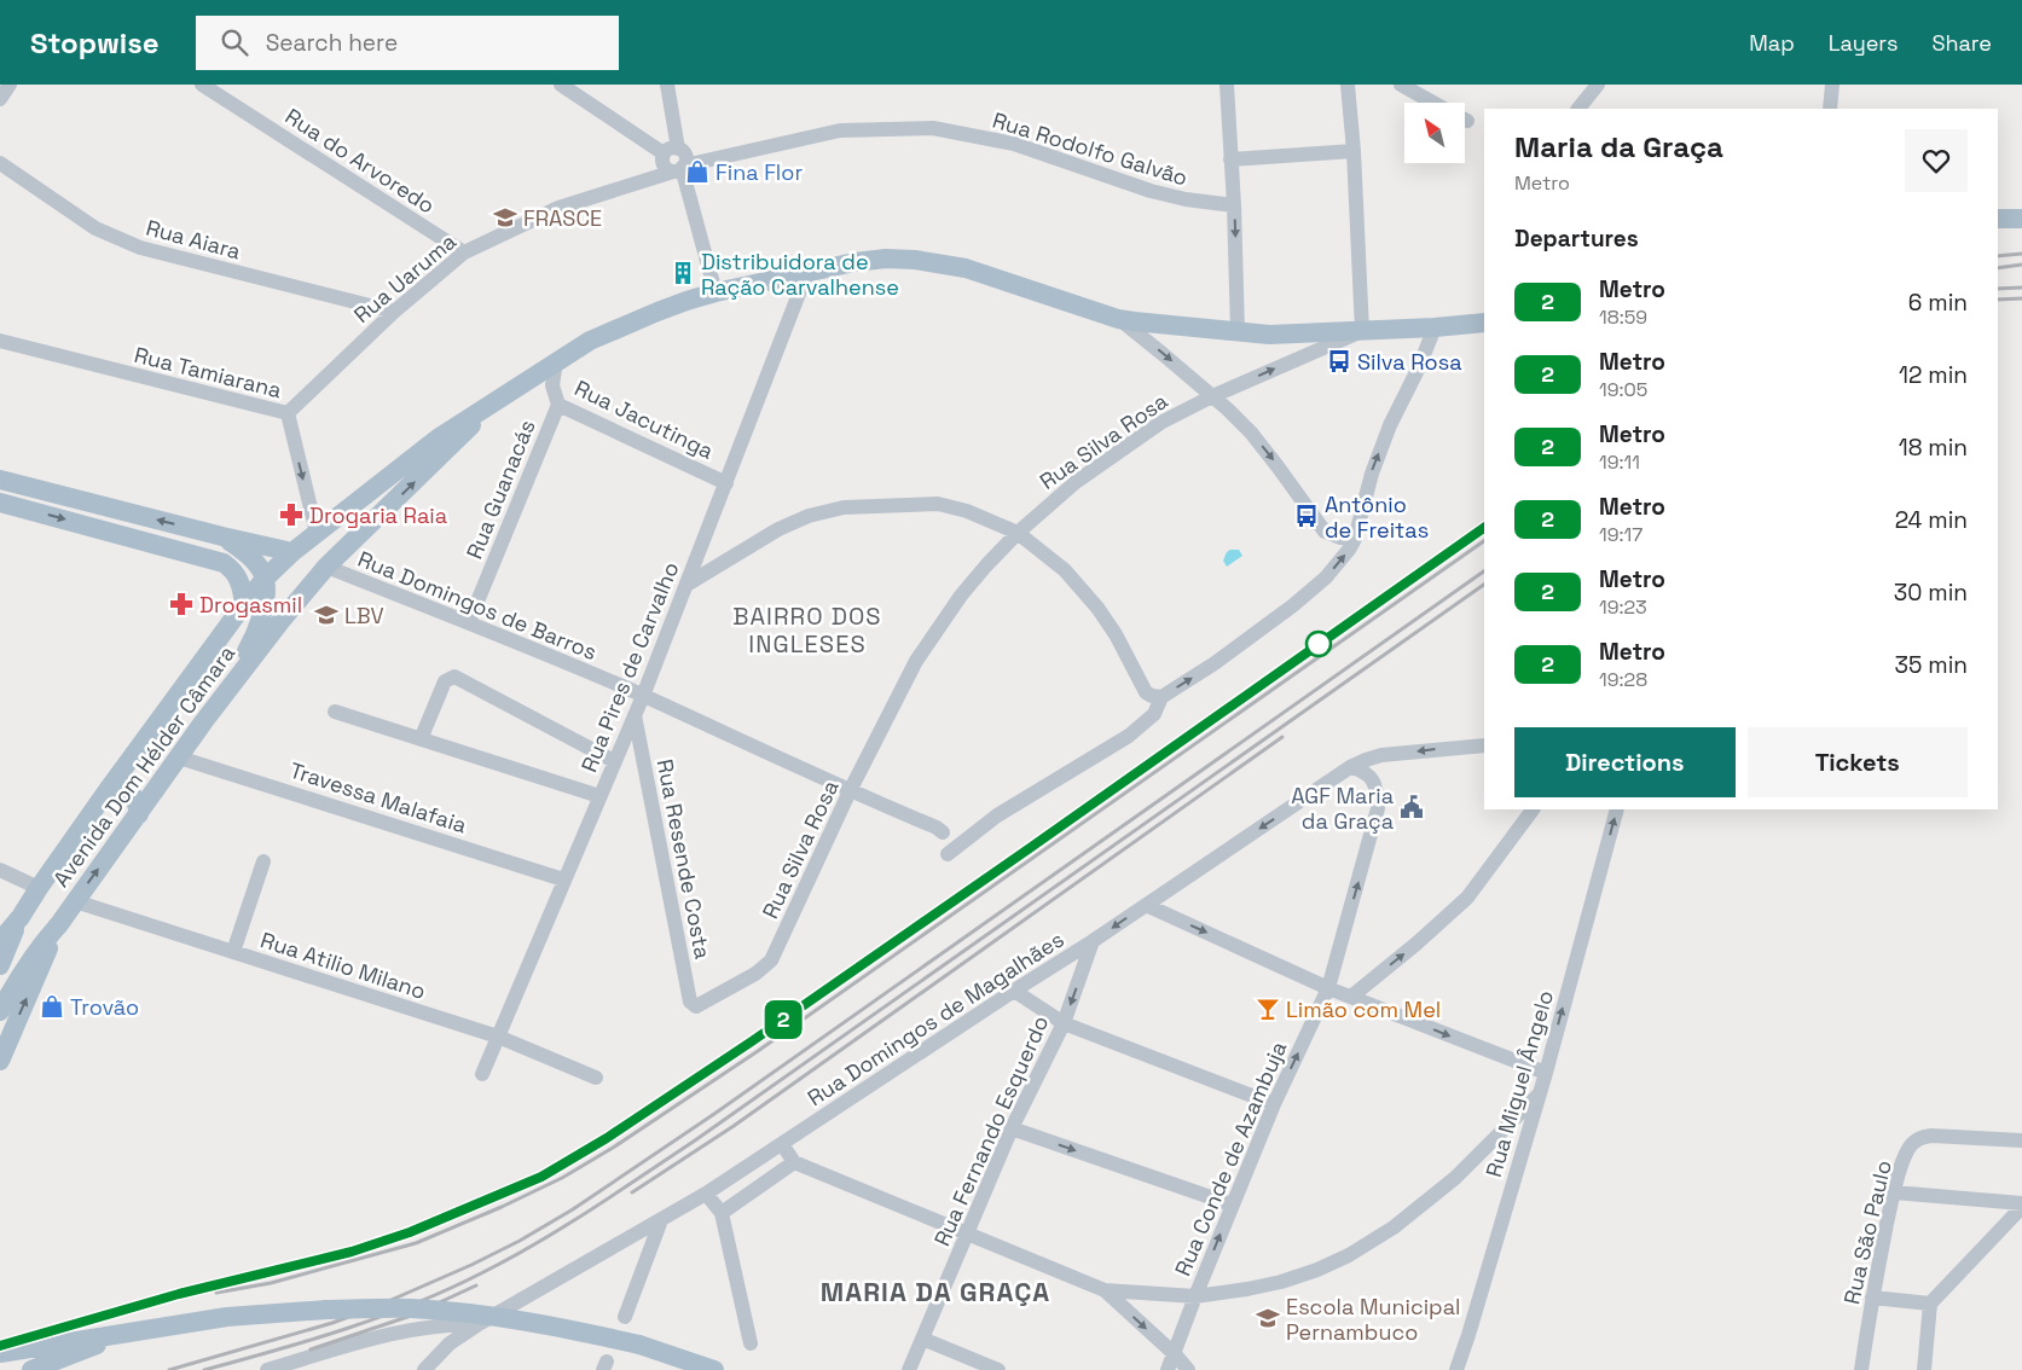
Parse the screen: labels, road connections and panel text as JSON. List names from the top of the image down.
{
  "streets": {
    "main road": ["Avenida Dom Hélder Câmara"],
    "street": [
      "Rua Rodolfo Galvão",
      "Rua do Arvoredo",
      "Rua Aiara",
      "Rua Uaruma",
      "Rua Tamiarana",
      "Rua Jacutinga",
      "Rua Silva Rosa",
      "Rua Guanacás",
      "Rua Domingos de Barros",
      "Rua Pires de Carvalho",
      "Travessa Malafaia",
      "Rua Resende Costa",
      "Rua Atilio Milano",
      "Rua Domingos de Magalhães",
      "Rua Miguel Ângelo",
      "Rua Fernando Esquerdo",
      "Rua Conde de Azambuja",
      "Rua São Paulo"
    ]
  },
  "crossings": [
    ["Rua Rodolfo Galvão", "Rua Uaruma"],
    ["Rua do Arvoredo", "Rua Uaruma"],
    ["Rua Aiara", "Rua Uaruma"],
    ["Rua Uaruma", "Rua Tamiarana"],
    ["Rua Tamiarana", "Avenida Dom Hélder Câmara"],
    ["Rua Jacutinga", "Rua Guanacás"],
    ["Rua Jacutinga", "Rua Pires de Carvalho"],
    ["Rua Jacutinga", "Avenida Dom Hélder Câmara"],
    ["Rua Silva Rosa", "Rua Domingos de Barros"],
    ["Rua Silva Rosa", "Avenida Dom Hélder Câmara"],
    ["Rua Silva Rosa", "Rua Resende Costa"],
    ["Rua Guanacás", "Rua Domingos de Barros"],
    ["Rua Domingos de Barros", "Rua Pires de Carvalho"],
    ["Rua Domingos de Barros", "Avenida Dom Hélder Câmara"],
    ["Rua Pires de Carvalho", "Avenida Dom Hélder Câmara"],
    ["Rua Pires de Carvalho", "Travessa Malafaia"],
    ["Rua Pires de Carvalho", "Rua Resende Costa"],
    ["Rua Pires de Carvalho", "Rua Atilio Milano"],
    ["Avenida Dom Hélder Câmara", "Travessa Malafaia"],
    ["Avenida Dom Hélder Câmara", "Rua Atilio Milano"],
    ["Rua Domingos de Magalhães", "Rua Fernando Esquerdo"],
    ["Rua Domingos de Magalhães", "Rua Conde de Azambuja"]
  ],
  "one_way": ["Rua Domingos de Magalhães", "Rua Miguel Ângelo", "Rua Conde de Azambuja"],
  "districts": ["BAIRRO DOS INGLESES", "MARIA DA GRAÇA"],
  "places": {
    "shop": ["Fina Flor", "Trovão"],
    "school or university": ["FRASCE", "LBV", "Escola Municipal Pernambuco"],
    "building": ["Distribuidora de Ração Carvalhense"],
    "bus stop": ["Silva Rosa", "Antônio de Freitas"],
    "pharmacy": ["Drogaria Raia", "Drogasmil"],
    "public building": ["AGF Maria da Graça"],
    "bar": ["Limão com Mel"]
  },
  "lines": ["metro line 2"],
  "north": "top left",
  "page": {
    "header": "Stopwise",
    "search": "Search here",
    "nav": ["Map", "Layers", "Share"],
    "on_map": "2",
    "heading": [
      ["Maria da Graça", "Metro"],
      "Departures"
    ],
    "list": [
      {
        "mark": "2",
        "name": "Metro",
        "note": "18:59",
        "value": "6 min"
      },
      {
        "mark": "2",
        "name": "Metro",
        "note": "19:05",
        "value": "12 min"
      },
      {
        "mark": "2",
        "name": "Metro",
        "note": "19:11",
        "value": "18 min"
      },
      {
        "mark": "2",
        "name": "Metro",
        "note": "19:17",
        "value": "24 min"
      },
      {
        "mark": "2",
        "name": "Metro",
        "note": "19:23",
        "value": "30 min"
      },
      {
        "mark": "2",
        "name": "Metro",
        "note": "19:28",
        "value": "35 min"
      }
    ],
    "buttons": ["Directions", "Tickets"]
  }
}
